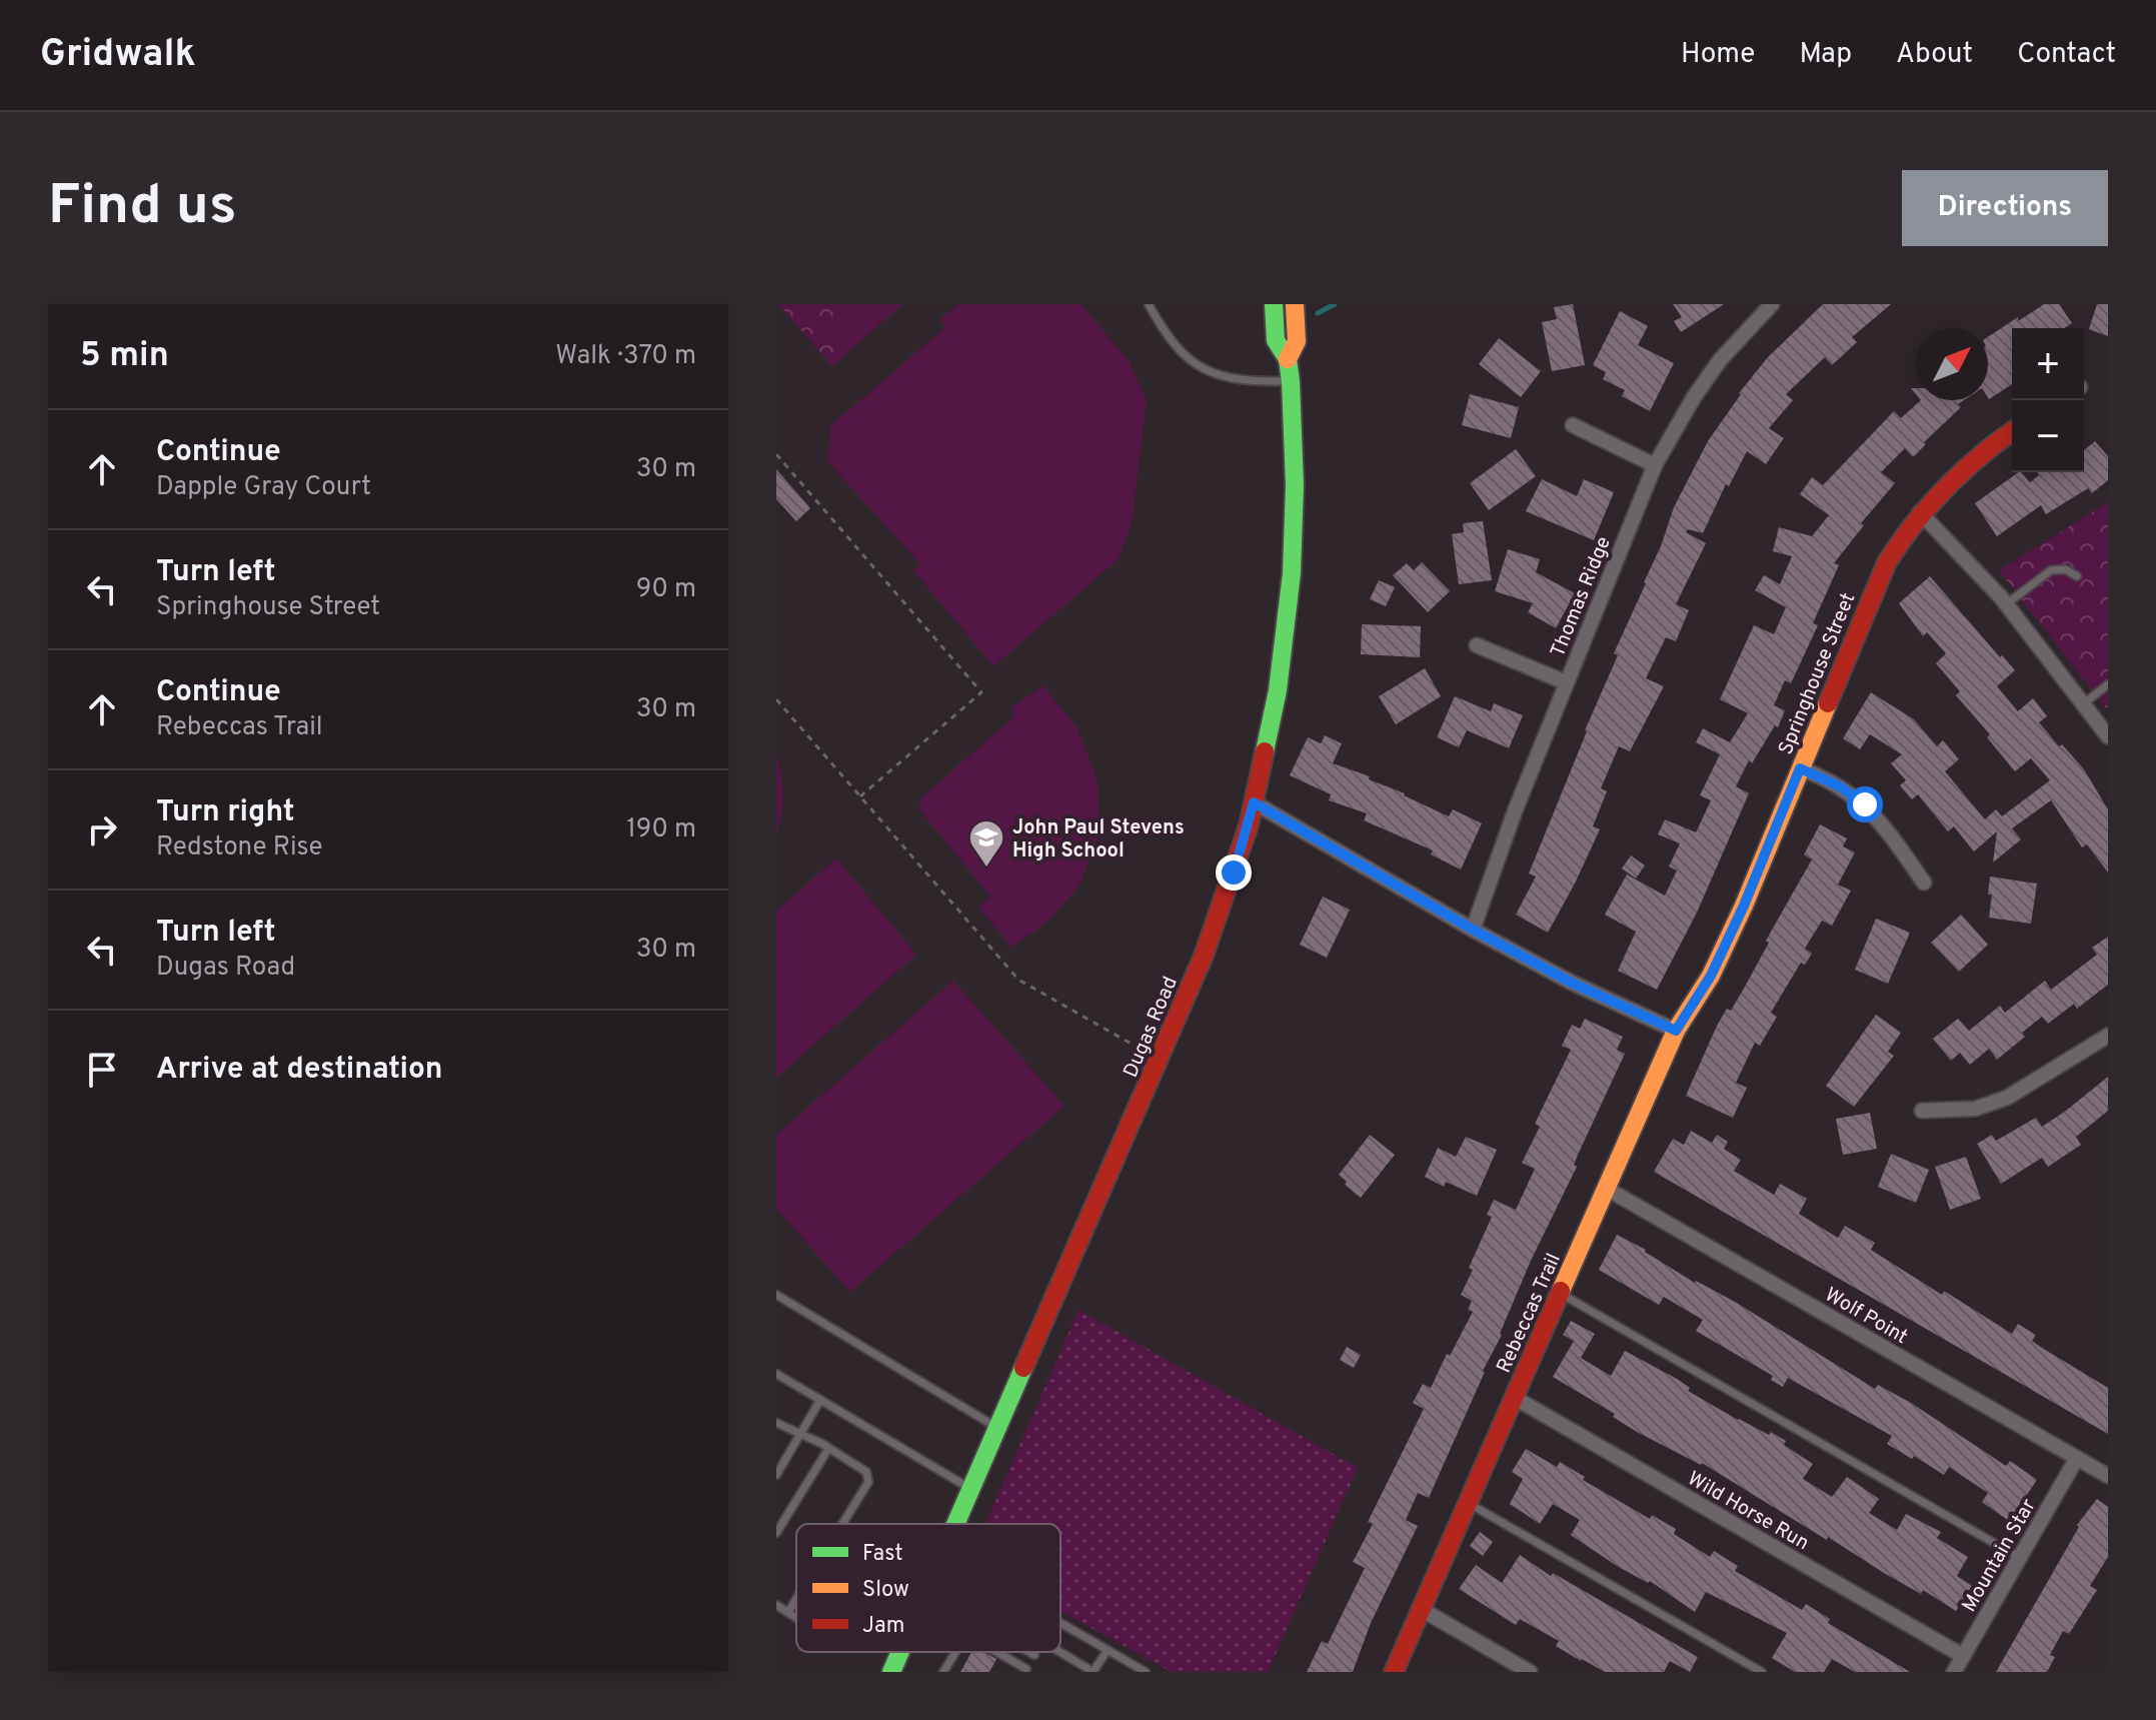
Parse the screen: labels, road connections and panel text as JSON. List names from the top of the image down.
{
  "streets": {
    "street": [
      "Thomas Ridge",
      "Springhouse Street",
      "Dugas Road",
      "Rebeccas Trail",
      "Wolf Point",
      "Wild Horse Run",
      "Mountain Star"
    ]
  },
  "crossings": [
    ["Springhouse Street", "Rebeccas Trail"],
    ["Rebeccas Trail", "Wolf Point"],
    ["Rebeccas Trail", "Wild Horse Run"],
    ["Wolf Point", "Mountain Star"],
    ["Wild Horse Run", "Mountain Star"]
  ],
  "places": {
    "school or university": ["John Paul Stevens High School"]
  },
  "legend": ["Fast", "Slow", "Jam"],
  "north": "top right",
  "page": {
    "header": "Gridwalk",
    "nav": [
      "Home",
      "Map",
      "About",
      "Contact"
    ],
    "buttons": "Directions",
    "title": "Find us",
    "heading": ["5 min", "Walk · 370 m"],
    "map_buttons": ["+", "−"],
    "list": [
      ["Continue", "Dapple Gray Court", "30 m"],
      ["Turn left", "Springhouse Street", "90 m"],
      ["Continue", "Rebeccas Trail", "30 m"],
      ["Turn right", "Redstone Rise", "190 m"],
      ["Turn left", "Dugas Road", "30 m"],
      "Arrive at destination"
    ]
  }
}
